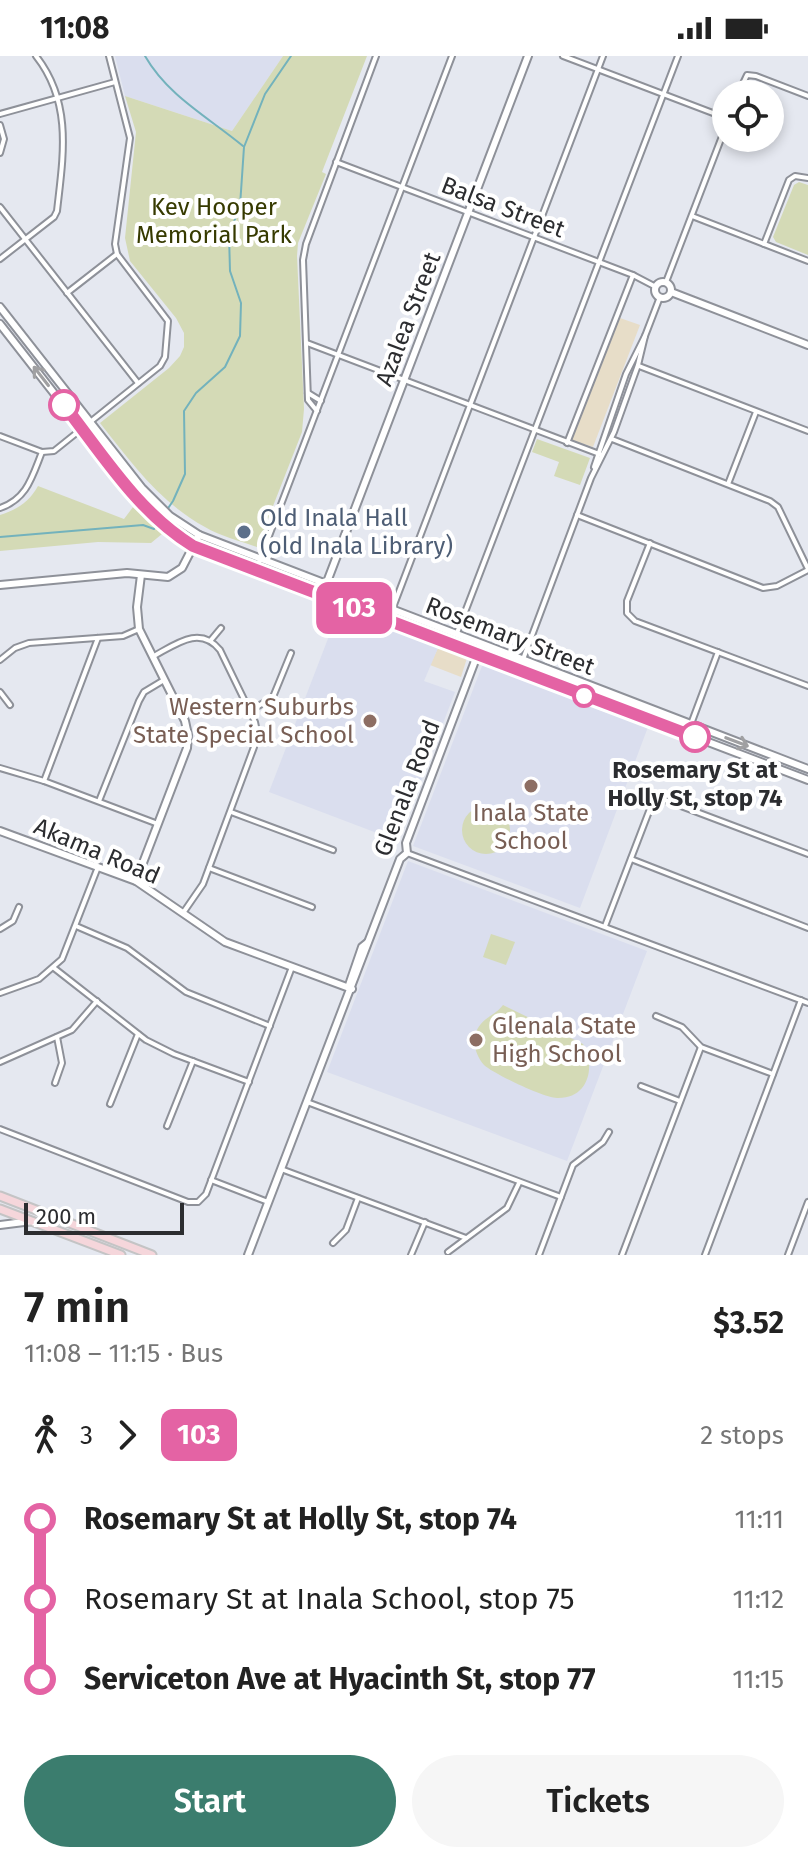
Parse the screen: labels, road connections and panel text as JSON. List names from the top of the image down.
{
  "streets": {
    "street": [
      "Balsa Street",
      "Azalea Street",
      "Rosemary Street",
      "Glenala Road",
      "Akama Road"
    ]
  },
  "crossings": [
    ["Balsa Street", "Azalea Street"],
    ["Azalea Street", "Rosemary Street"],
    ["Rosemary Street", "Glenala Road"],
    ["Glenala Road", "Akama Road"]
  ],
  "parks": ["Kev Hooper Memorial Park"],
  "places": [
    "Old Inala Hall (old Inala Library)",
    "Western Suburbs State Special School",
    "Rosemary St at Holly St, stop 74",
    "Inala State School",
    "Glenala State High School"
  ],
  "lines": ["bus line 103"],
  "scale_bar": "200 m",
  "page": {
    "status": "11:08",
    "on_map": "103",
    "scale": "200 m",
    "heading": ["7 min", "11:08 – 11:15 · Bus", "$3.52"],
    "legs": ["3", "103", "2 stops"],
    "list": [
      {
        "name": "Rosemary St at Holly St, stop 74",
        "value": "11:11"
      },
      {
        "name": "Rosemary St at Inala School, stop 75",
        "value": "11:12"
      },
      {
        "name": "Serviceton Ave at Hyacinth St, stop 77",
        "value": "11:15"
      }
    ],
    "buttons": ["Start", "Tickets"]
  }
}
